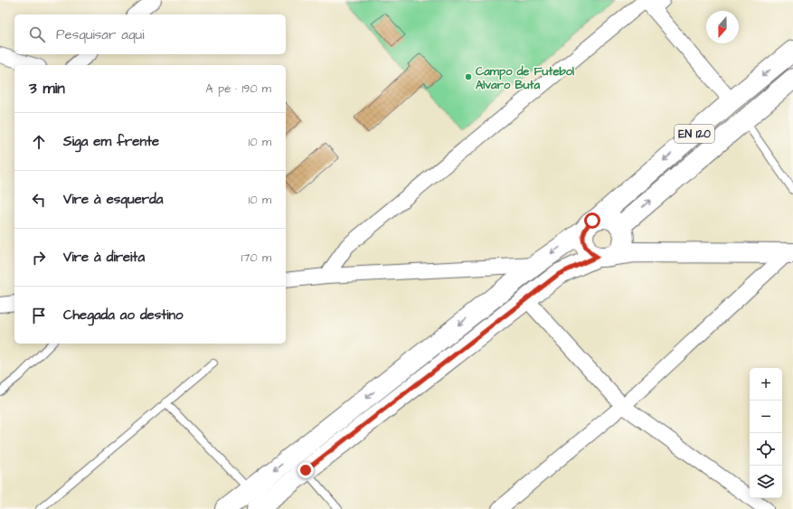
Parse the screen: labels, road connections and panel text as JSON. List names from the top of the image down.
{
  "streets": {
    "main road": ["EN 120"]
  },
  "places": ["Campo de Futebol Alvaro Buta"],
  "north": "bottom",
  "page": {
    "search": "Pesquisar aqui",
    "heading": ["3 min", "A pé · 190 m"],
    "list": [
      ["Siga em frente", "10 m"],
      ["Vire à esquerda", "10 m"],
      ["Vire à direita", "170 m"],
      "Chegada ao destino"
    ],
    "map_buttons": ["+", "−"]
  }
}
